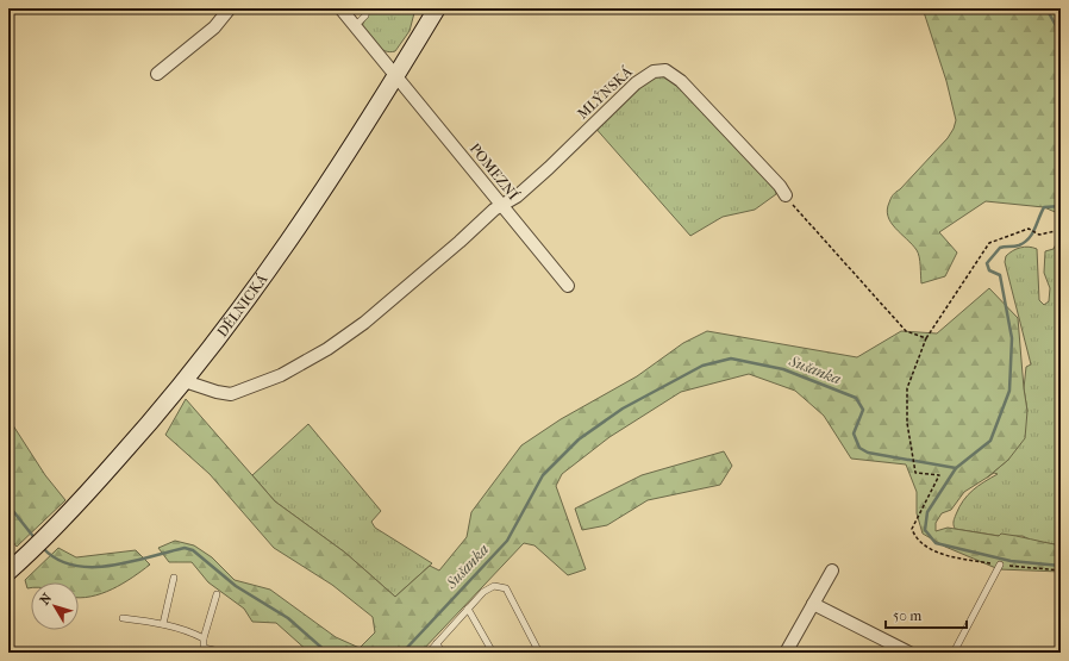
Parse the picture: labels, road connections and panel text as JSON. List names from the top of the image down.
{
  "streets": {
    "main road": ["DĚLNICKÁ"],
    "street": ["MLÝNSKÁ", "POMEZNÍ"]
  },
  "crossings": [
    ["MLÝNSKÁ", "POMEZNÍ"],
    ["MLÝNSKÁ", "DĚLNICKÁ"],
    ["POMEZNÍ", "DĚLNICKÁ"]
  ],
  "water": ["Sušanka"],
  "scale_bar": "50 m",
  "north": "top left"
}
